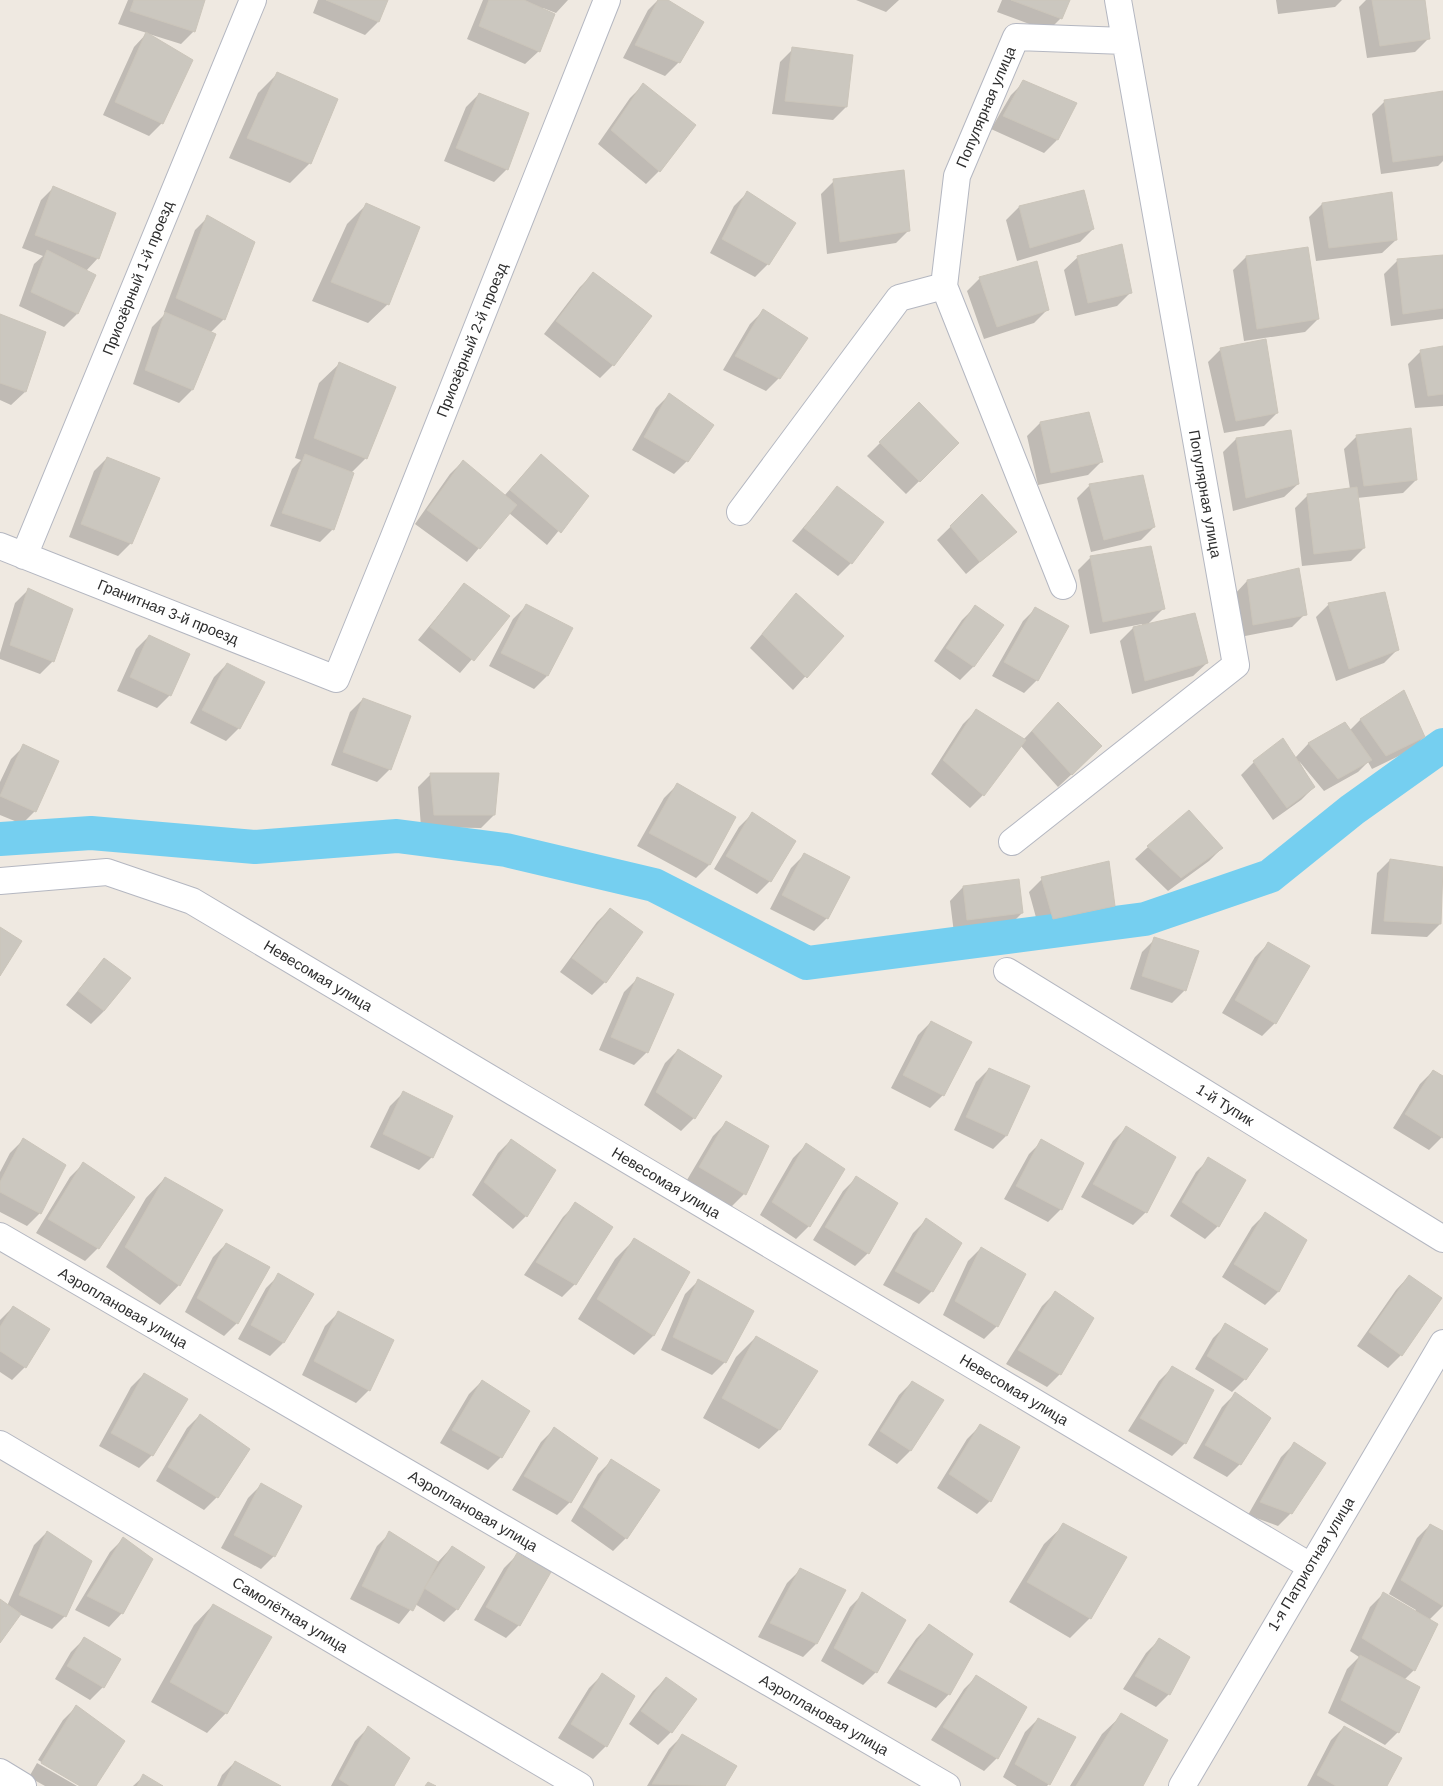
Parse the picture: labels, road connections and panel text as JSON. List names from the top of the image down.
{
  "streets": {
    "street": [
      "Популярная улица",
      "Приозёрный 1-й проезд",
      "Приозёрный 2-й проезд",
      "Гранитная 3-й проезд",
      "Невесомая улица",
      "1-й Тупик",
      "Аэроплановая улица",
      "1-я Патриотная улица",
      "Самолётная улица"
    ]
  },
  "crossings": [
    ["Приозёрный 1-й проезд", "Гранитная 3-й проезд"],
    ["Приозёрный 2-й проезд", "Гранитная 3-й проезд"],
    ["Невесомая улица", "1-я Патриотная улица"]
  ]
}
